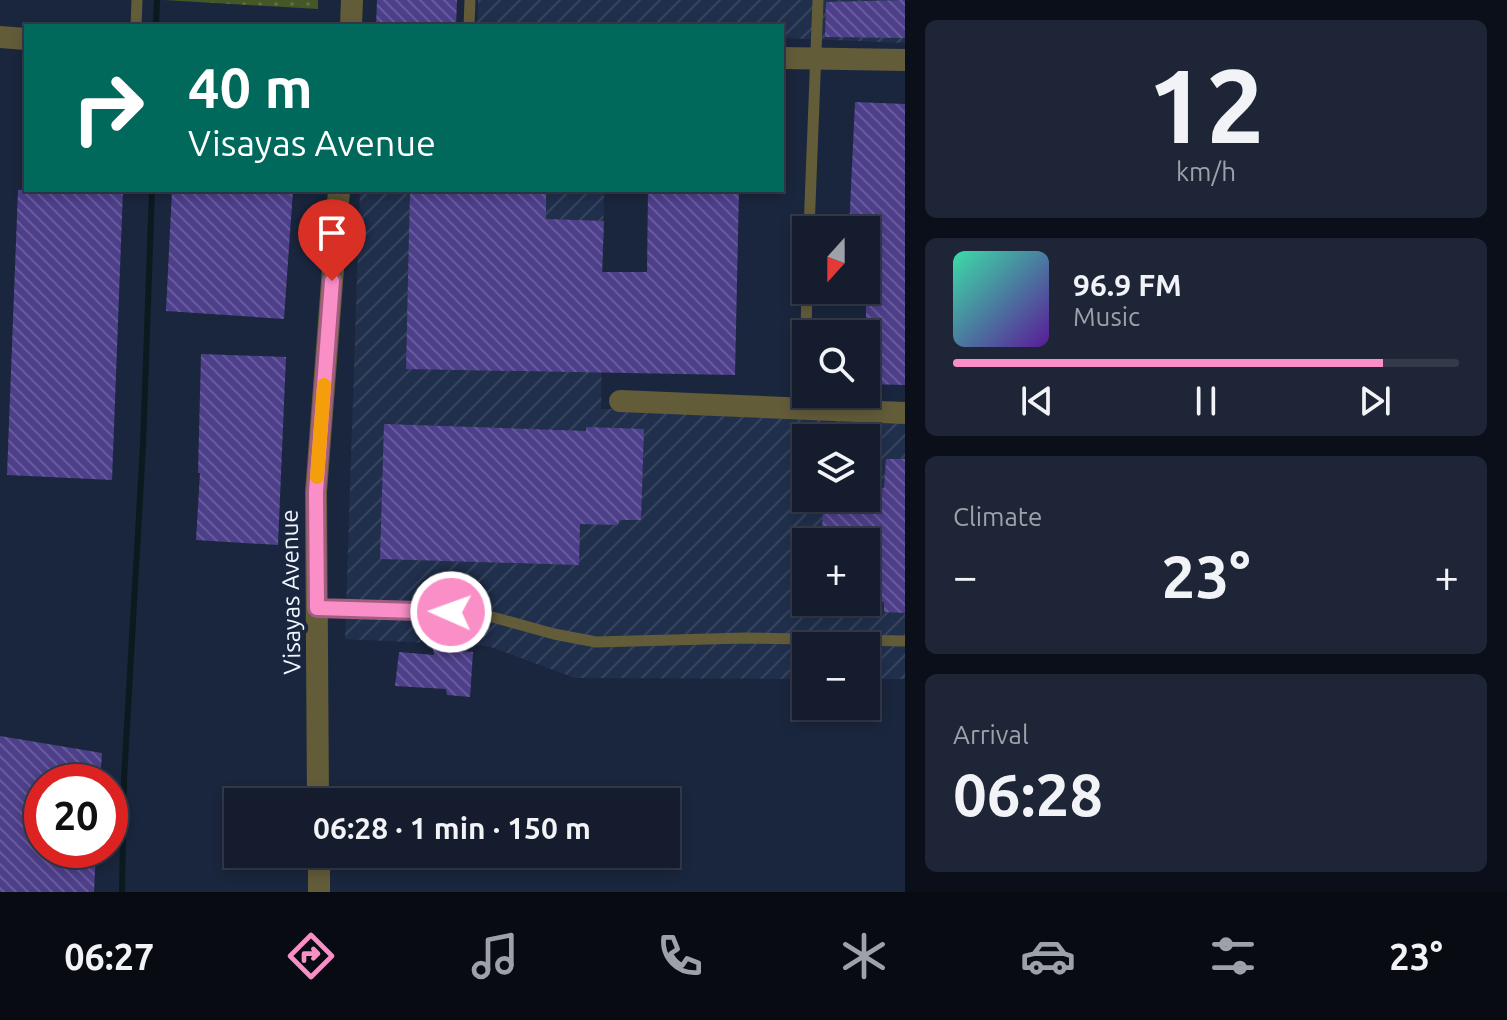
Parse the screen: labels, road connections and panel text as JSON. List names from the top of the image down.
{
  "streets": {
    "street": ["Visayas Avenue"]
  },
  "north": "bottom",
  "page": {
    "tile": [
      ["12", "km/h"],
      "Climate",
      ["Arrival", "06:28"]
    ],
    "turn": ["40 m", "Visayas Avenue"],
    "map_buttons": ["+", "−"],
    "song": ["96.9 FM", "Music"],
    "heat": ["−", "23°", "+"],
    "limit": "20",
    "trip": "06:28 · 1 min · 150 m",
    "tabs": ["06:27", "23°"]
  }
}
